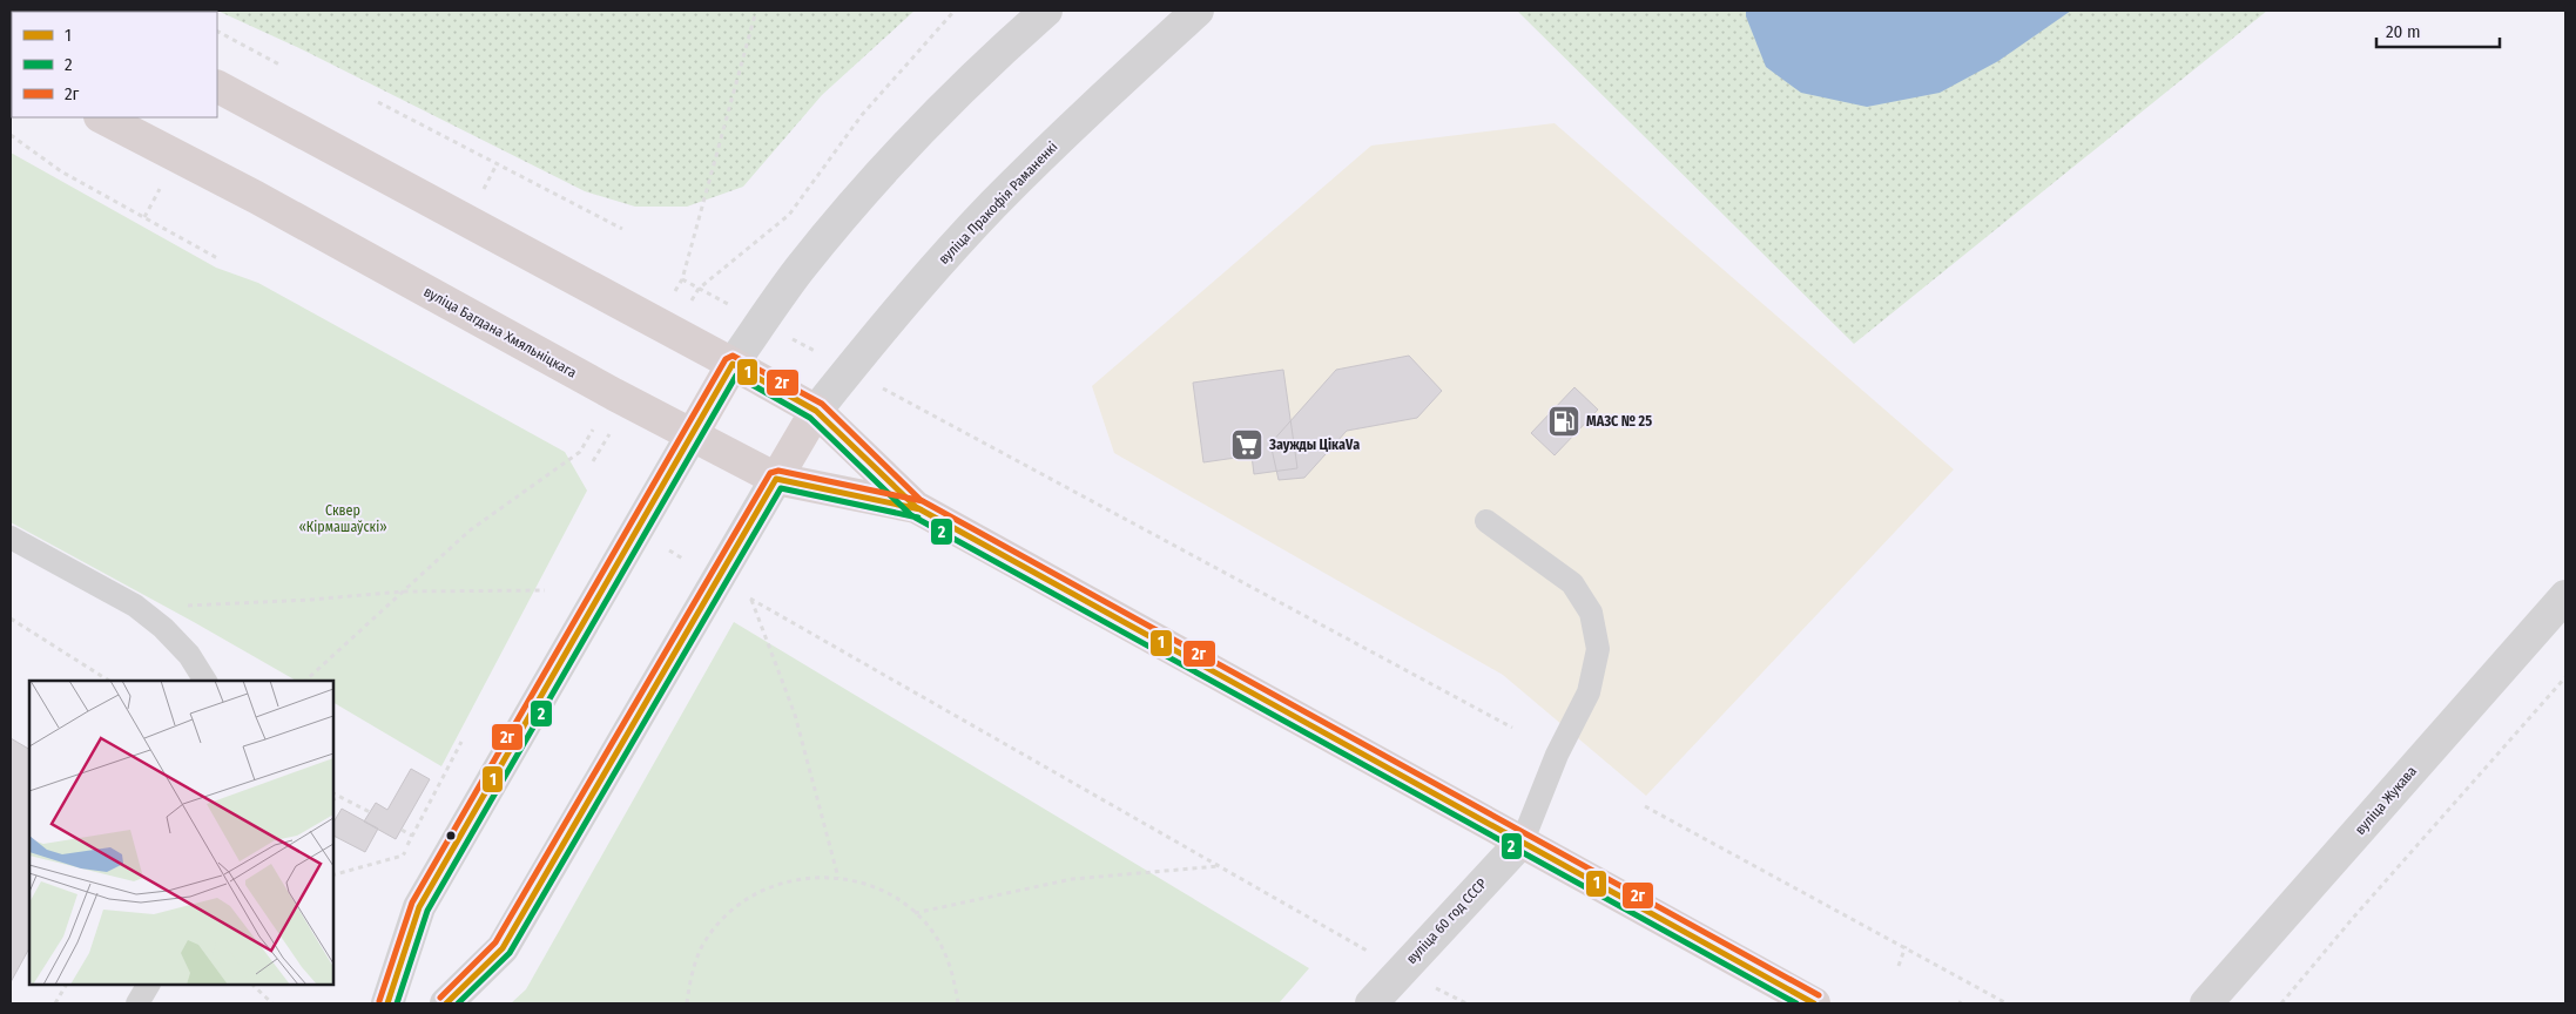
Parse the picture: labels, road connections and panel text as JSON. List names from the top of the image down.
{
  "streets": {
    "main road": ["вуліца Багдана Хмяльніцкага"],
    "street": ["вуліца Пракофія Раманенкі", "вуліца Жукава", "вуліца 60 год СССР"]
  },
  "crossings": [
    ["вуліца Пракофія Раманенкі", "вуліца Багдана Хмяльніцкага"],
    ["вуліца Багдана Хмяльніцкага", "вуліца 60 год СССР"]
  ],
  "parks": ["Сквер «Кірмашаўскі»"],
  "places": {
    "fuel station": ["МАЗС № 25"],
    "supermarket": ["Заужды ЦікаVа"]
  },
  "lines": ["transit line 2г", "transit line 1", "transit line 2"],
  "legend": ["1", "2", "2г"],
  "scale_bar": "20 m"
}
